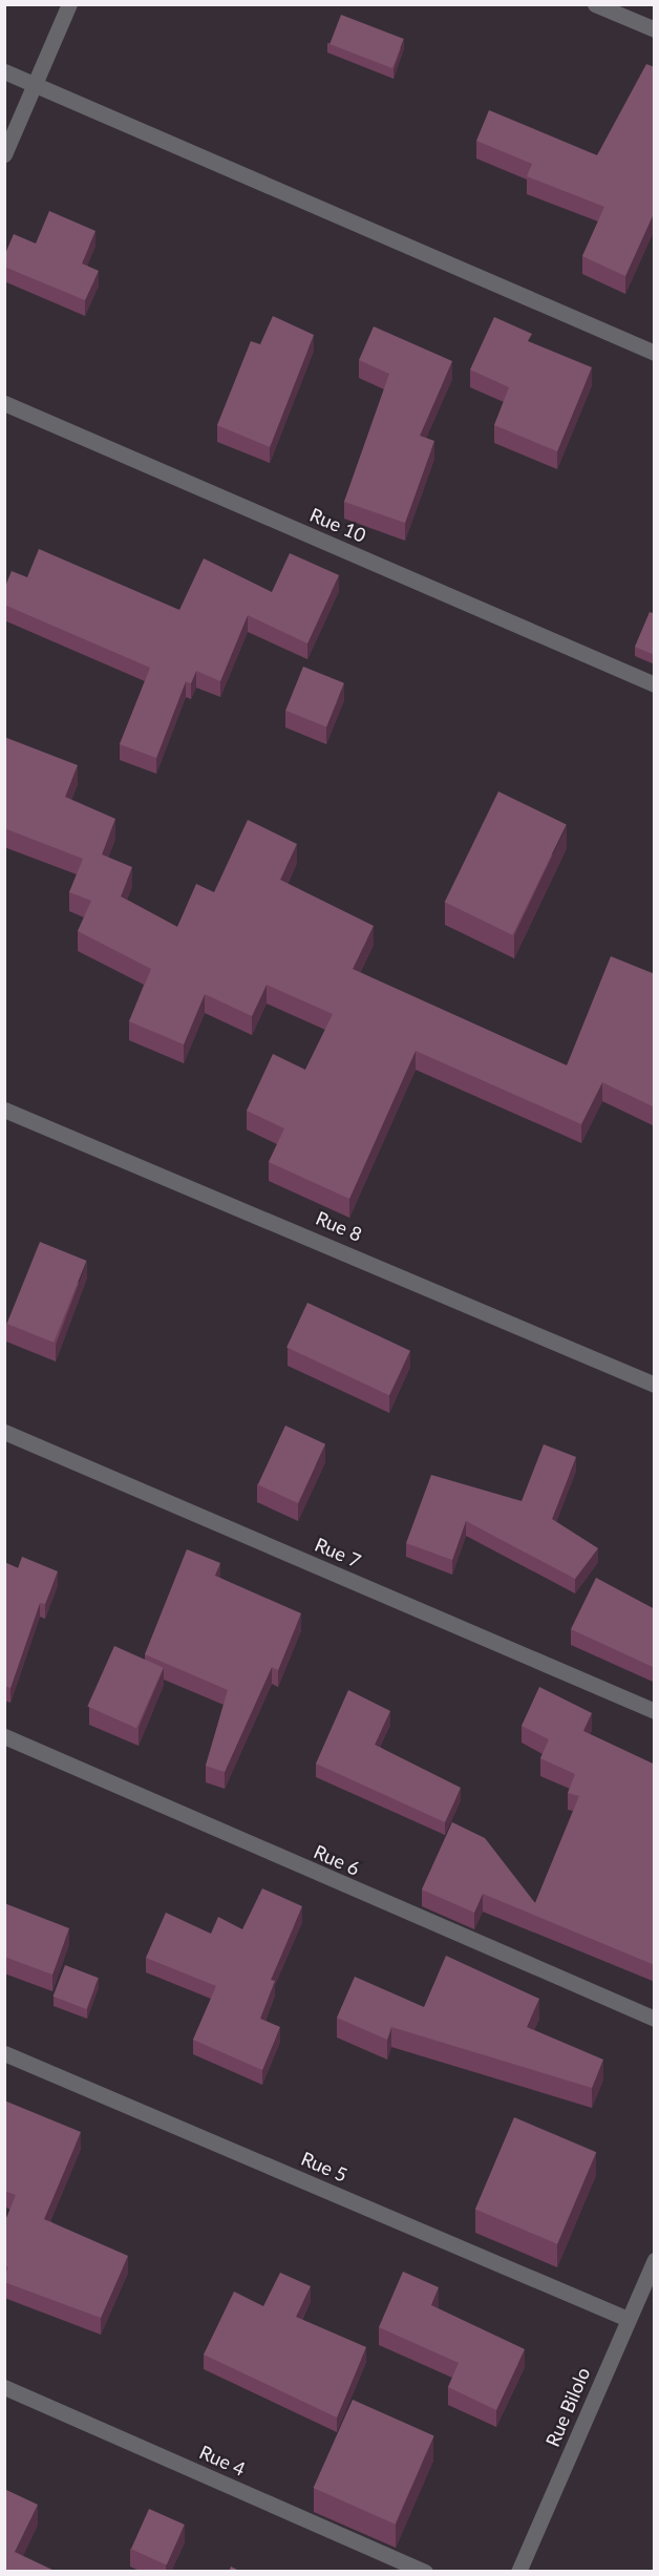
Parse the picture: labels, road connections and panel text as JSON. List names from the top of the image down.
{
  "streets": {
    "street": [
      "Rue 10",
      "Rue 8",
      "Rue 7",
      "Rue 6",
      "Rue 5",
      "Rue Bilolo",
      "Rue 4"
    ]
  },
  "crossings": [
    ["Rue 5", "Rue Bilolo"]
  ]
}
